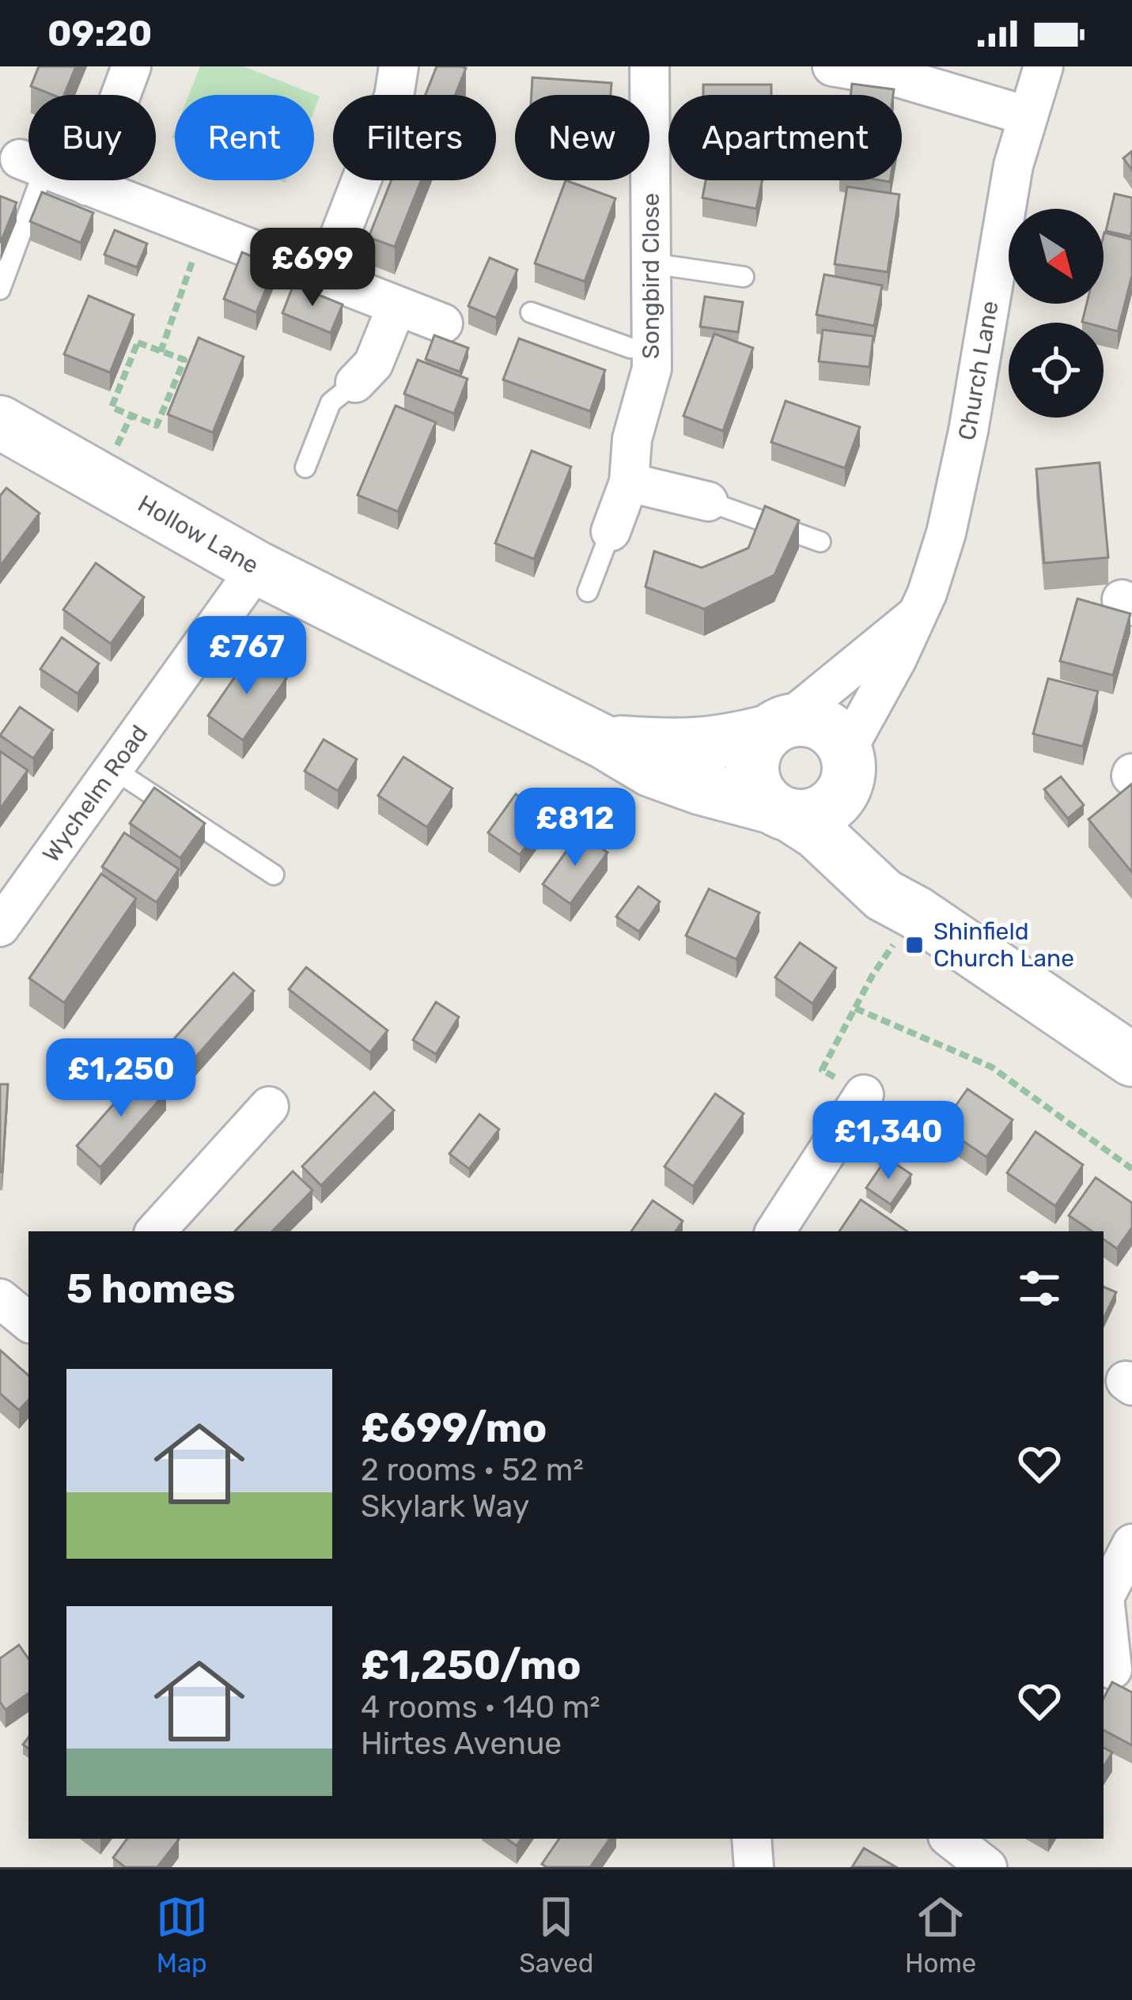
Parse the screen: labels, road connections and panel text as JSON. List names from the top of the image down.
{
  "streets": {
    "main road": ["Hollow Lane"],
    "street": ["Songbird Close", "Church Lane", "Wychelm Road"]
  },
  "crossings": [
    ["Church Lane", "Hollow Lane"],
    ["Hollow Lane", "Wychelm Road"]
  ],
  "places": {
    "transit": ["Shinfield Church Lane"]
  },
  "north": "bottom right",
  "page": {
    "status": "09:20",
    "chip": [
      "Buy",
      "Rent",
      "Filters",
      "New",
      "Apartment"
    ],
    "price": [
      "£699",
      "£767",
      "£812",
      "£1,250",
      "£1,340"
    ],
    "heading": "5 homes",
    "list": [
      {
        "name": "£699/mo",
        "note": "2 rooms · 52 m² · Skylark Way"
      },
      {
        "name": "£1,250/mo",
        "note": "4 rooms · 140 m² · Hirtes Avenue"
      }
    ],
    "tabs": ["Map", "Saved", "Home"]
  }
}
